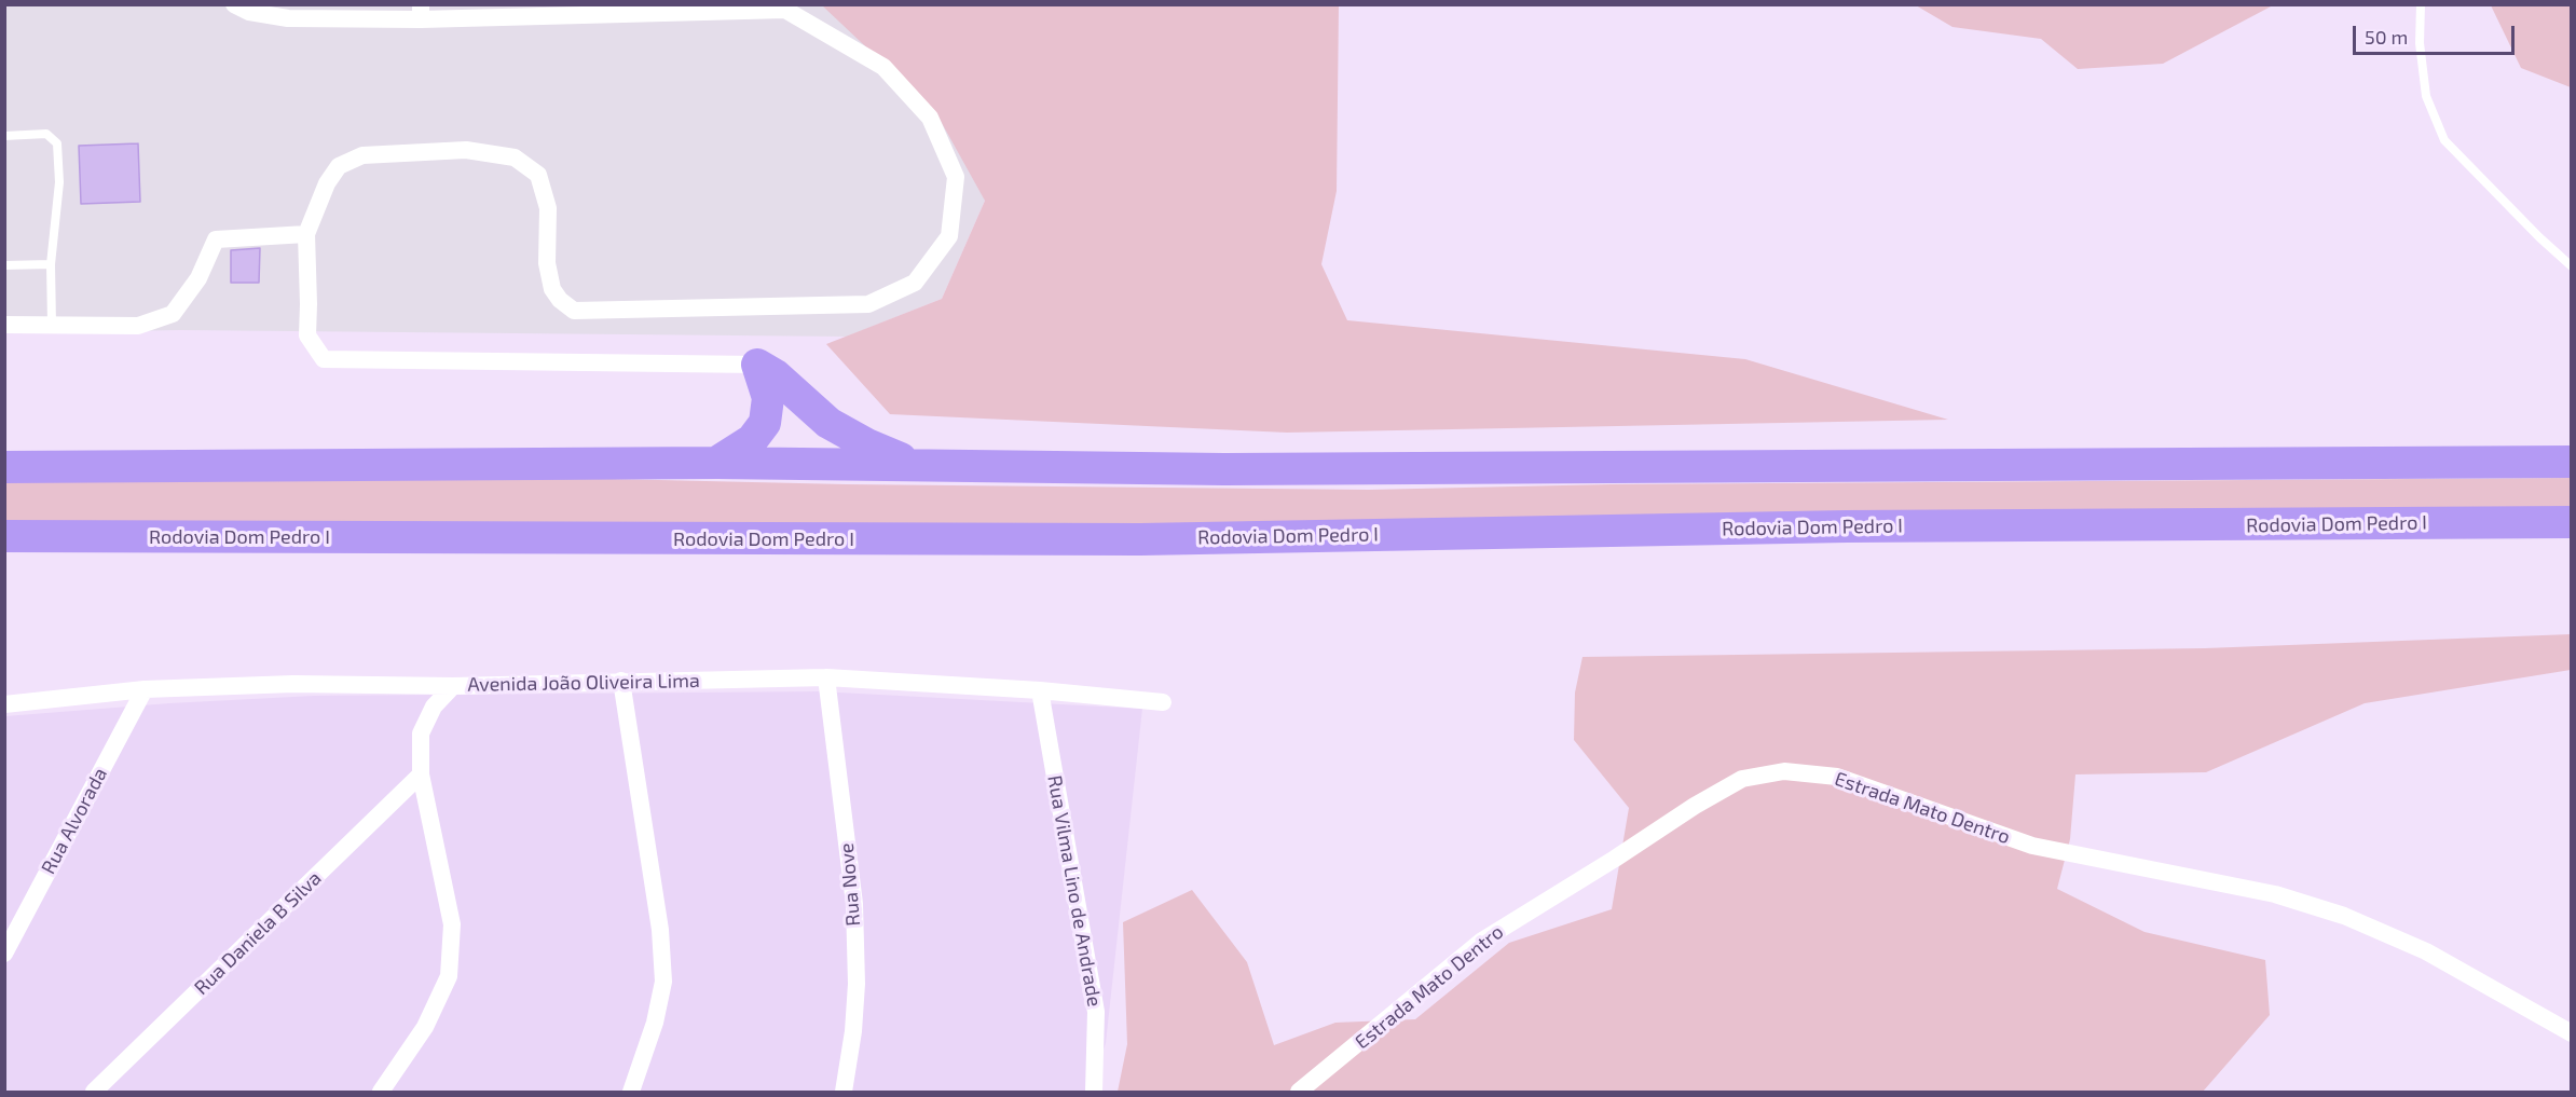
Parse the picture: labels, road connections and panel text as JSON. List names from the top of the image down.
{
  "streets": {
    "highway": ["Rodovia Dom Pedro I"],
    "street": [
      "Avenida João Oliveira Lima",
      "Estrada Mato Dentro",
      "Rua Alvorada",
      "Rua Nove",
      "Rua Vilma Lino de Andrade",
      "Rua Daniela B Silva"
    ]
  },
  "crossings": [
    ["Avenida João Oliveira Lima", "Rua Alvorada"],
    ["Avenida João Oliveira Lima", "Rua Nove"],
    ["Avenida João Oliveira Lima", "Rua Vilma Lino de Andrade"]
  ],
  "scale_bar": "50 m"
}
